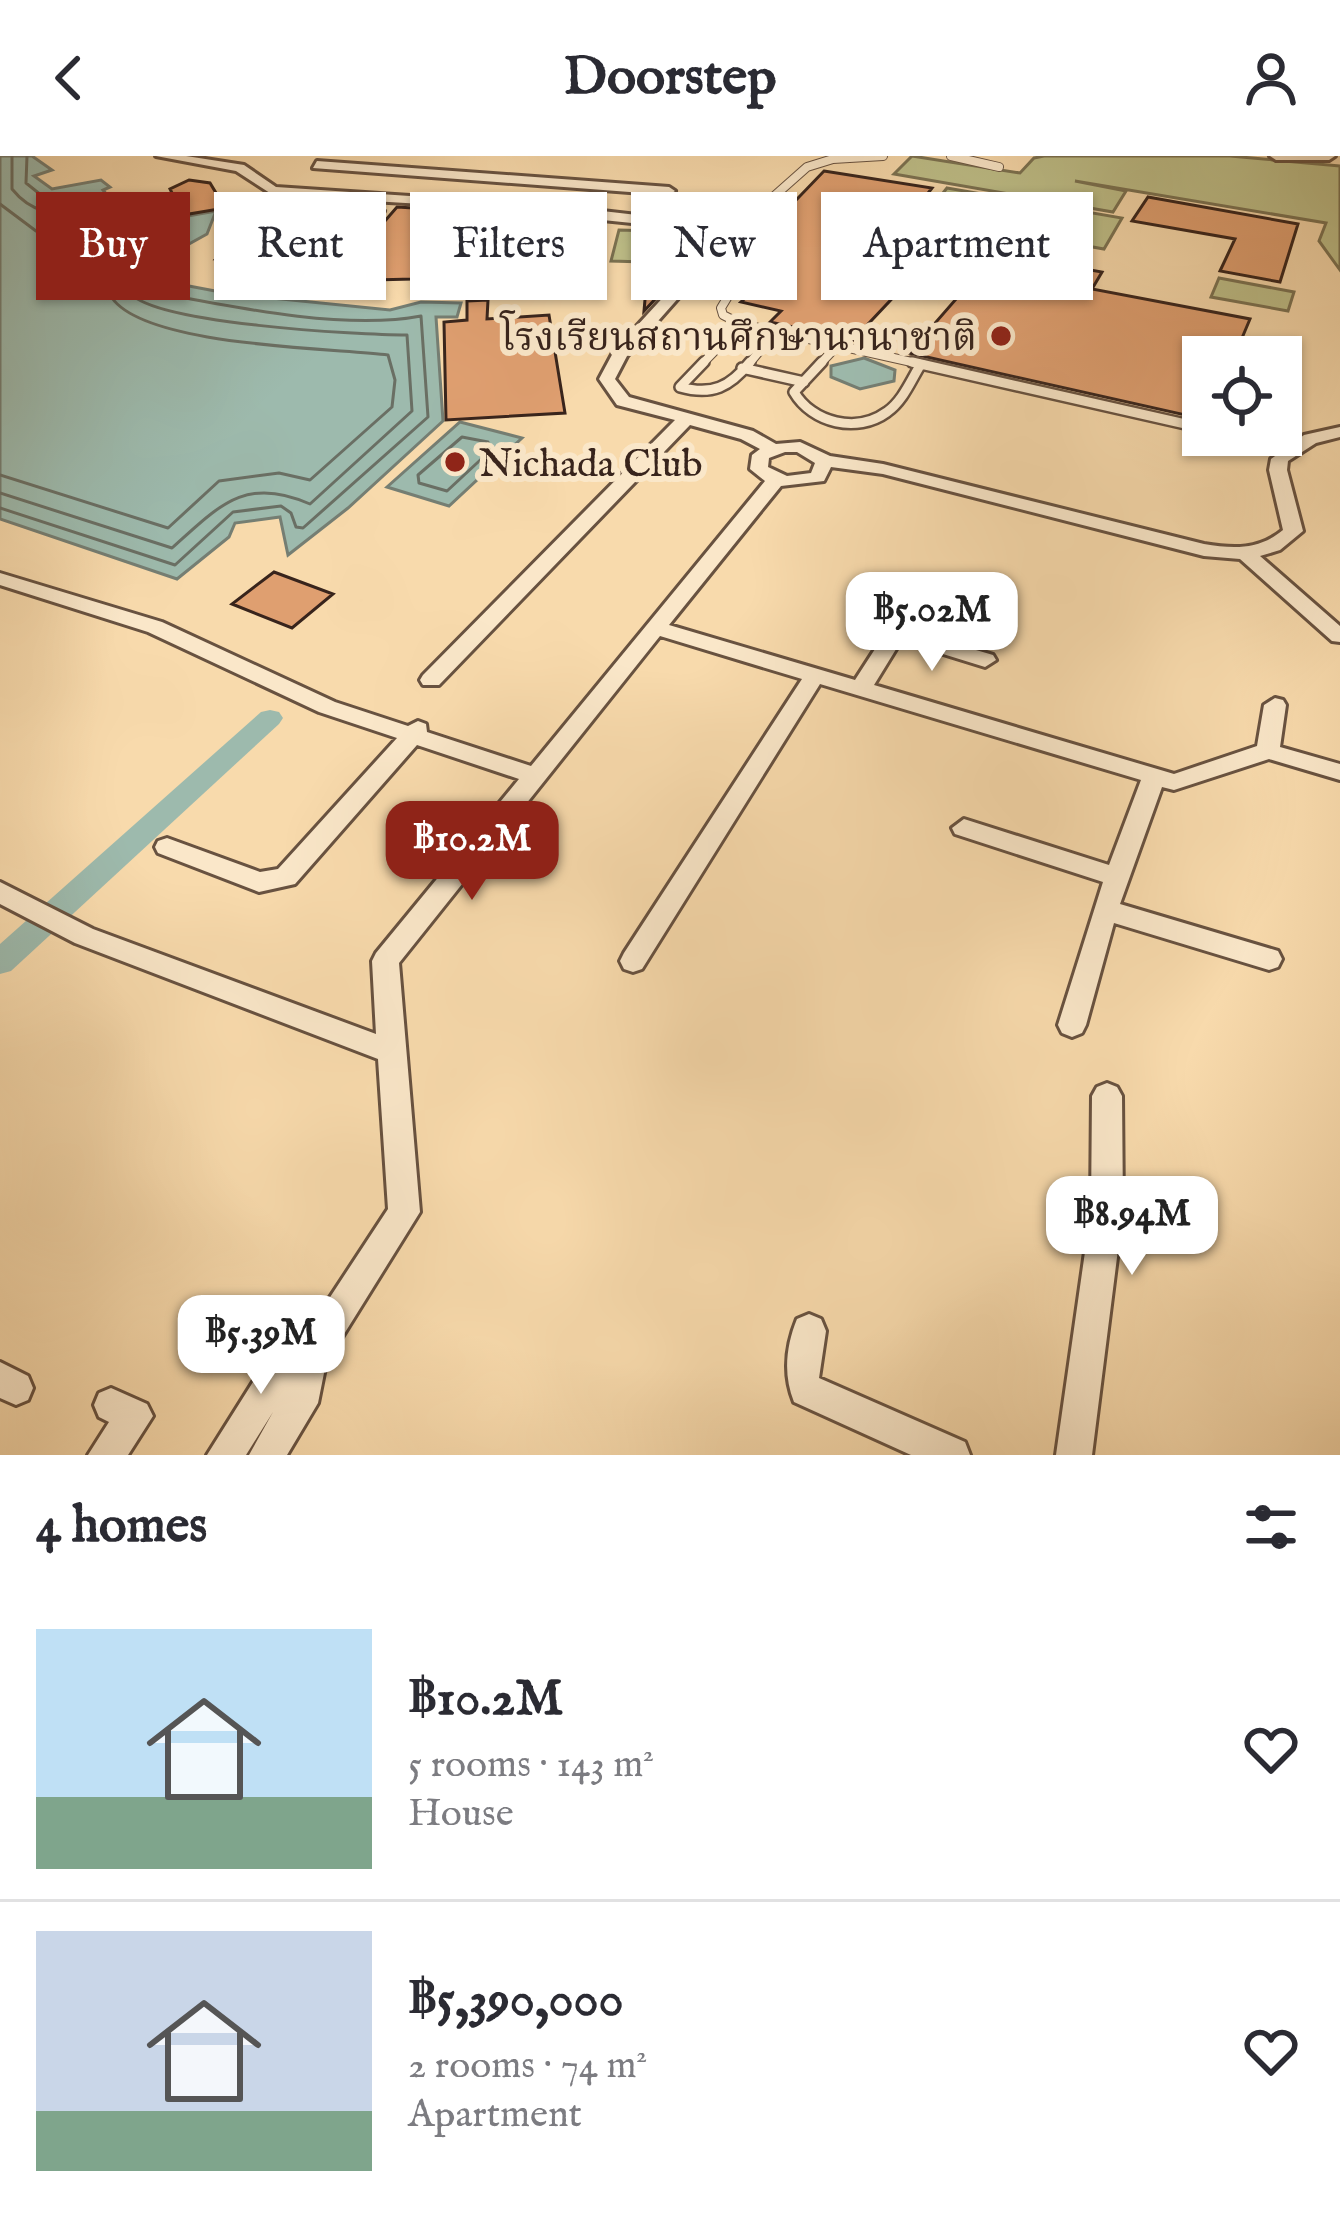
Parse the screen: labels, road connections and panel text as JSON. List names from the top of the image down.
{
  "places": ["โรงเรียนสถานศึกษานานาชาติ", "Nichada Club"],
  "page": {
    "header": "Doorstep",
    "chip": [
      "Buy",
      "Rent",
      "Filters",
      "New",
      "Apartment"
    ],
    "price": [
      "฿5.02M",
      "฿10.2M",
      "฿8.94M",
      "฿5.39M"
    ],
    "heading": "4 homes",
    "list": [
      {
        "name": "฿10.2M",
        "note": "5 rooms · 143 m² · House"
      },
      {
        "name": "฿5,390,000",
        "note": "2 rooms · 74 m² · Apartment"
      }
    ]
  }
}
